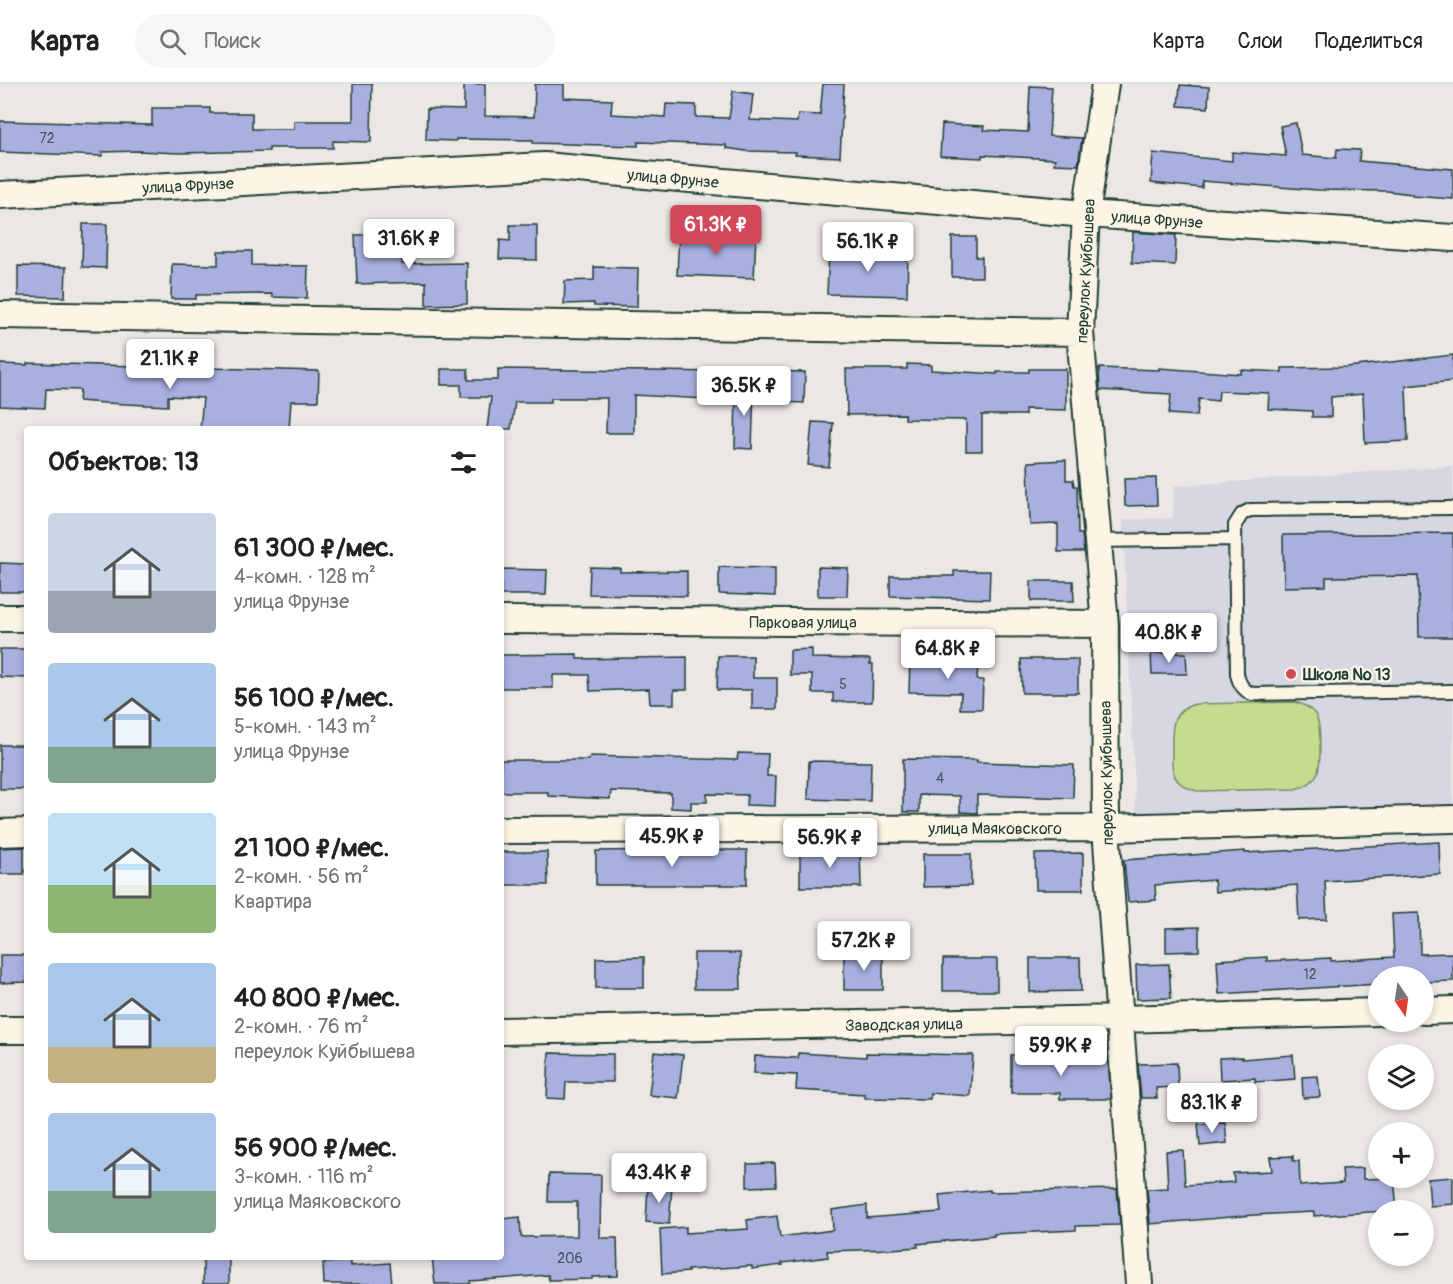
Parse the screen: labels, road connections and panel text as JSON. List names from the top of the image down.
{
  "streets": {
    "street": [
      "улица Фрунзе",
      "переулок Куйбышева",
      "Парковая улица",
      "улица Маяковского",
      "Заводская улица"
    ]
  },
  "crossings": [
    ["улица Фрунзе", "переулок Куйбышева"],
    ["переулок Куйбышева", "Парковая улица"],
    ["переулок Куйбышева", "улица Маяковского"],
    ["переулок Куйбышева", "Заводская улица"]
  ],
  "places": ["Школа № 13"],
  "house_numbers": [
    "72",
    "5",
    "4",
    "12",
    "206"
  ],
  "north": "bottom",
  "page": {
    "header": "Карта",
    "search": "Поиск",
    "nav": ["Карта", "Слои", "Поделиться"],
    "price": [
      "61.3K ₽",
      "31.6K ₽",
      "56.1K ₽",
      "21.1K ₽",
      "36.5K ₽",
      "40.8K ₽",
      "64.8K ₽",
      "45.9K ₽",
      "56.9K ₽",
      "57.2K ₽",
      "59.9K ₽",
      "83.1K ₽",
      "43.4K ₽"
    ],
    "heading": "Объектов: 13",
    "list": [
      {
        "name": "61 300 ₽/мес.",
        "note": "4-комн. · 128 m² · улица Фрунзе"
      },
      {
        "name": "56 100 ₽/мес.",
        "note": "5-комн. · 143 m² · улица Фрунзе"
      },
      {
        "name": "21 100 ₽/мес.",
        "note": "2-комн. · 56 m² · Квартира"
      },
      {
        "name": "40 800 ₽/мес.",
        "note": "2-комн. · 76 m² · переулок Куйбышева"
      },
      {
        "name": "56 900 ₽/мес.",
        "note": "3-комн. · 116 m² · улица Маяковского"
      }
    ],
    "map_buttons": ["+", "−"]
  }
}
